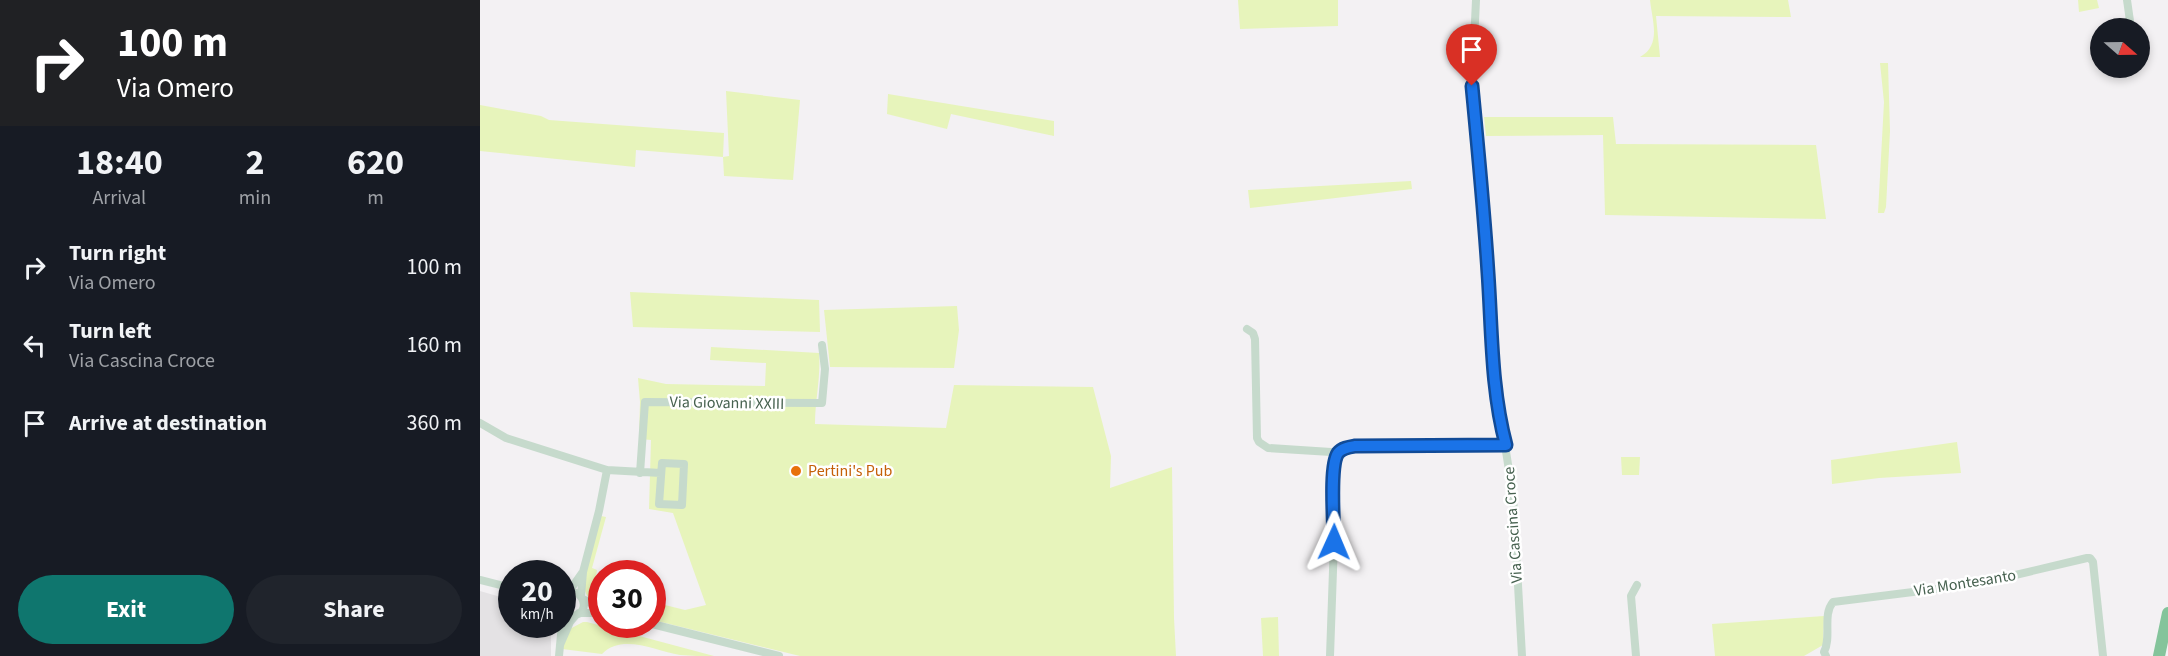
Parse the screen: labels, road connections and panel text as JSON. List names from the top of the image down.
{
  "streets": {
    "street": ["Via Giovanni XXIII", "Via Cascina Croce", "Via Montesanto"]
  },
  "places": ["Pertini's Pub"],
  "north": "right",
  "page": {
    "turn": ["100 m", "Via Omero"],
    "eta": [
      "18:40",
      "Arrival",
      "2",
      "min",
      "620",
      "m"
    ],
    "list": [
      {
        "name": "Turn right",
        "note": "Via Omero",
        "value": "100 m"
      },
      {
        "name": "Turn left",
        "note": "Via Cascina Croce",
        "value": "160 m"
      },
      {
        "name": "Arrive at destination",
        "value": "360 m"
      }
    ],
    "speed": "20 km/h",
    "limit": "30",
    "buttons": ["Exit", "Share"]
  }
}
